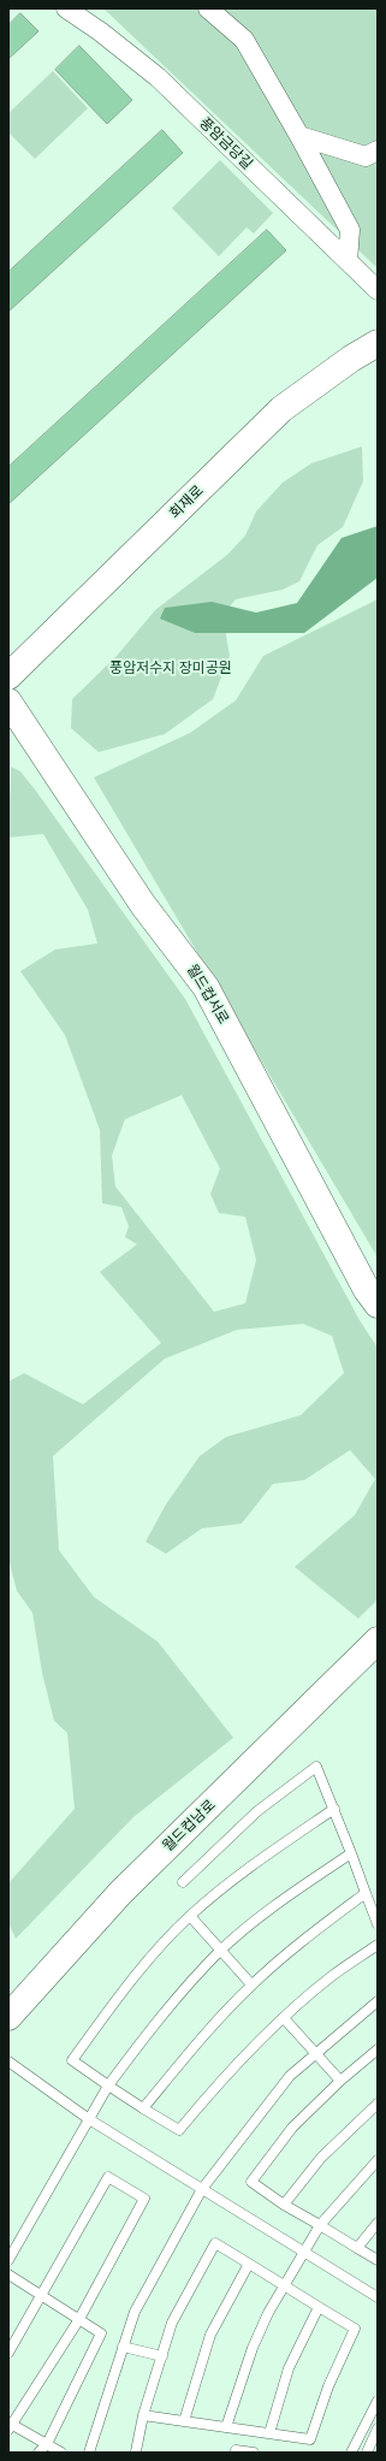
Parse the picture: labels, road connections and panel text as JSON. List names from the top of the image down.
{
  "streets": {
    "street": [
      "풍암금당길",
      "회재로",
      "월드컵서로",
      "월드컵남로"
    ]
  },
  "parks": ["풍암저수지 장미공원"]
}
